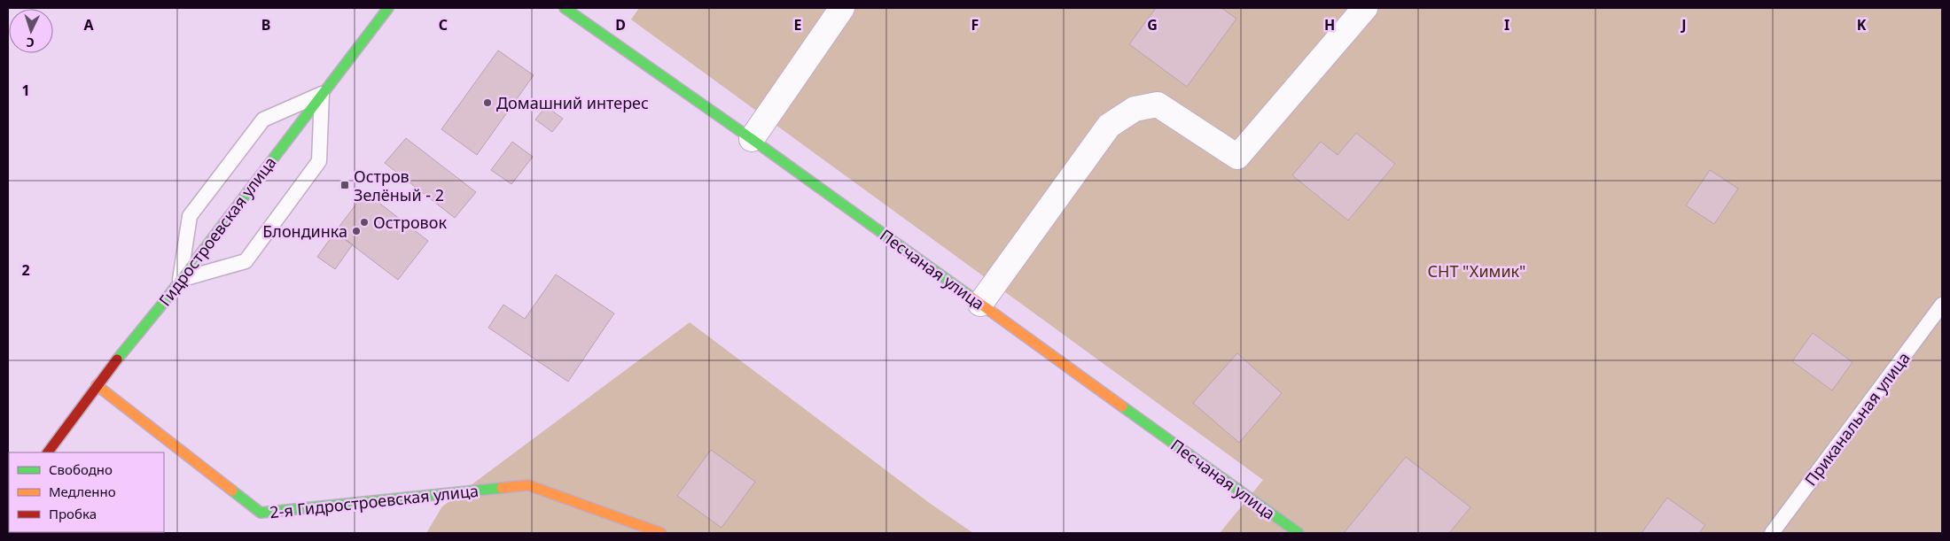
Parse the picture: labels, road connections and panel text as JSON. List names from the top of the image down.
{
  "streets": {
    "street": ["Гидростроевская улица", "Песчаная улица", "2-я Гидростроевская улица"],
    "lane": ["Приканальная улица"]
  },
  "crossings": [
    ["Гидростроевская улица", "2-я Гидростроевская улица"]
  ],
  "parks": ["СНТ \"Химик\""],
  "places": {
    "other": ["Домашний интерес", "Островок", "Блондинка"],
    "transit": ["Остров Зелёный - 2"]
  },
  "legend": ["Свободно", "Медленно", "Пробка"],
  "north": "bottom",
  "grid": {
    "columns": [
      "A",
      "B",
      "C",
      "D",
      "E",
      "F",
      "G",
      "H",
      "I",
      "J",
      "K"
    ],
    "rows": ["1", "2"]
  }
}
